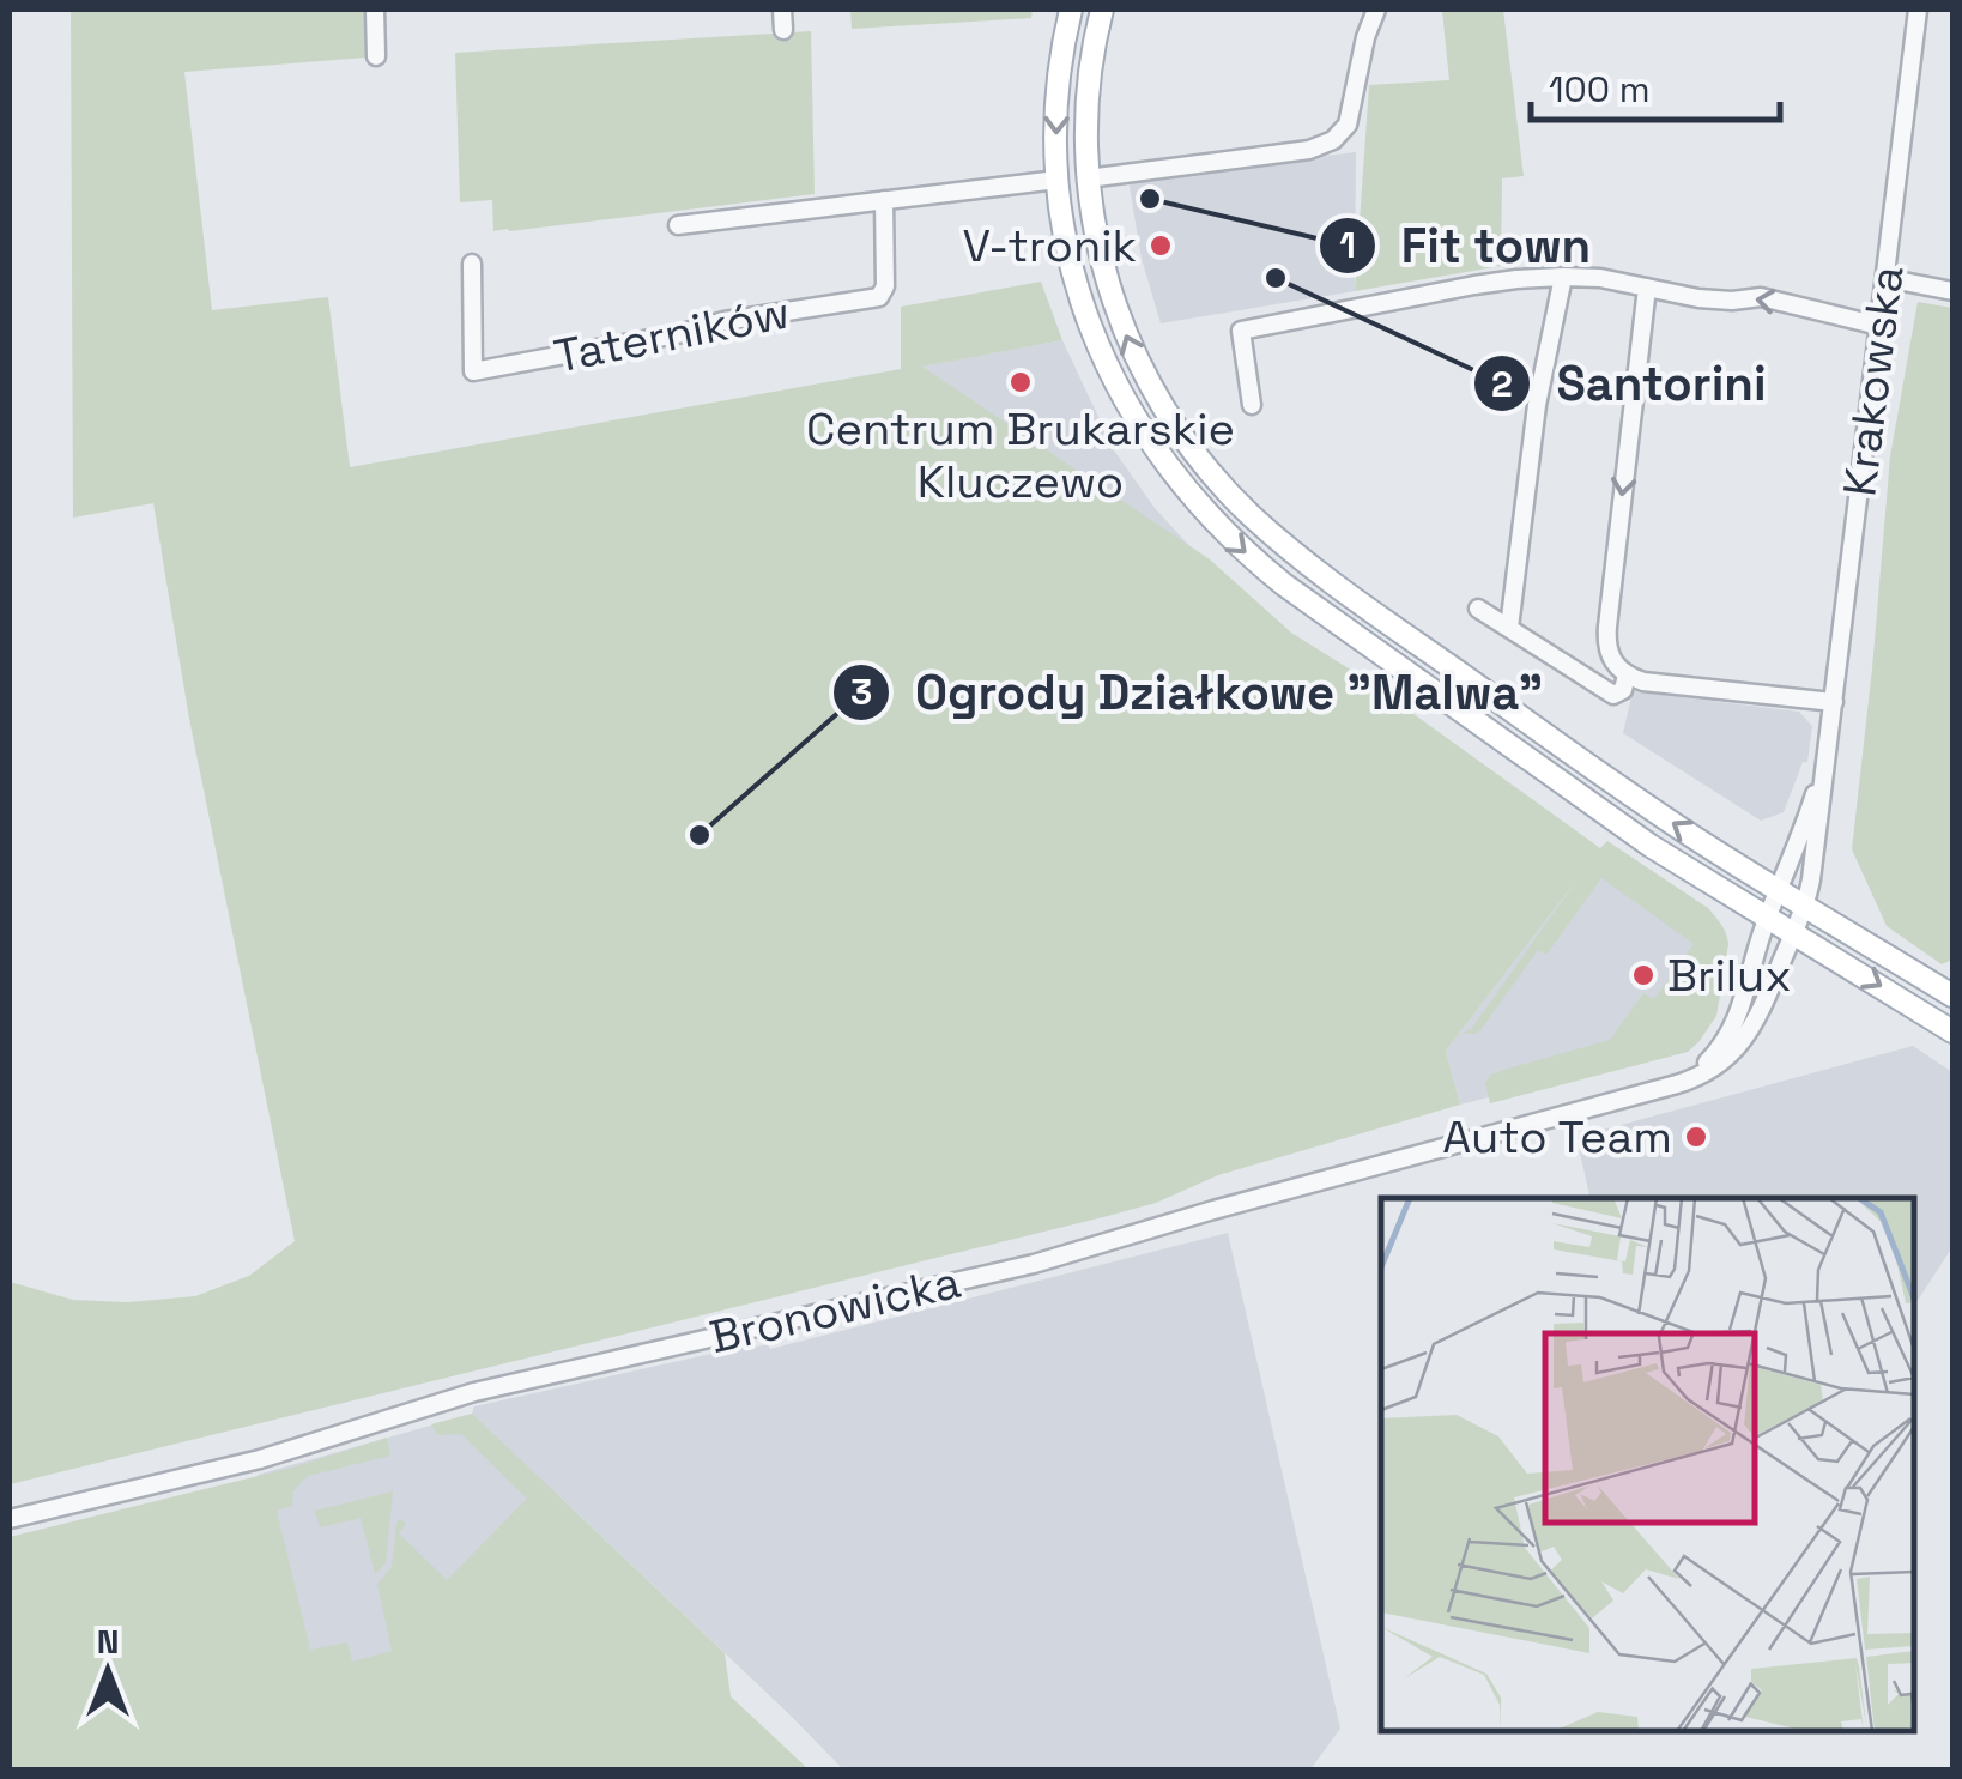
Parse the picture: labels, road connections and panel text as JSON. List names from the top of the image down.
{
  "streets": {
    "street": ["Taterników", "Krakowska", "Bronowicka"]
  },
  "crossings": [
    ["Krakowska", "Bronowicka"]
  ],
  "places": [
    "Fit town",
    "V-tronik",
    "Santorini",
    "Centrum Brukarskie Kluczewo",
    "Ogrody Działkowe \"Malwa\"",
    "Brilux",
    "Auto Team"
  ],
  "scale_bar": "100 m",
  "north": "top"
}
